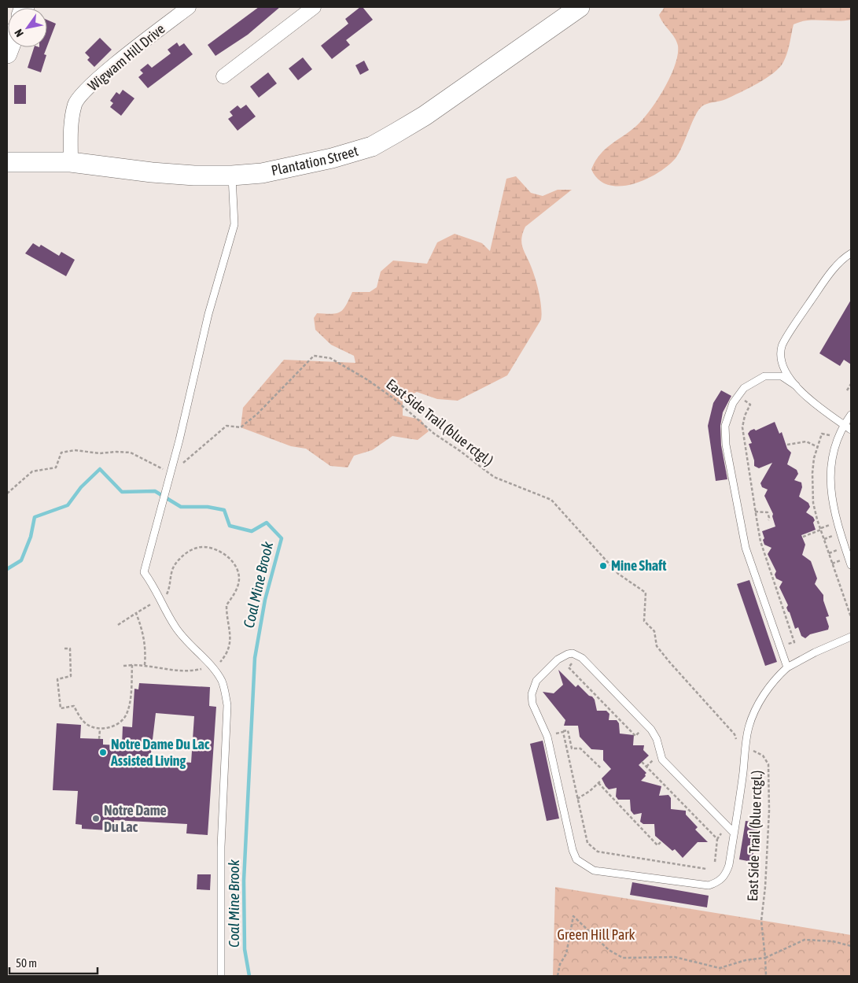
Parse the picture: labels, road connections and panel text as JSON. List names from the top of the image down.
{
  "streets": {
    "main road": ["Plantation Street"],
    "street": ["Wigwam Hill Drive"],
    "path": ["East Side Trail (blue rctgl.)"]
  },
  "crossings": [
    ["Wigwam Hill Drive", "Plantation Street"]
  ],
  "water": ["Coal Mine Brook"],
  "parks": ["Green Hill Park"],
  "places": ["Mine Shaft", "Notre Dame Du Lac Assisted Living", "Notre Dame Du Lac"],
  "scale_bar": "50 m",
  "north": "bottom left"
}
